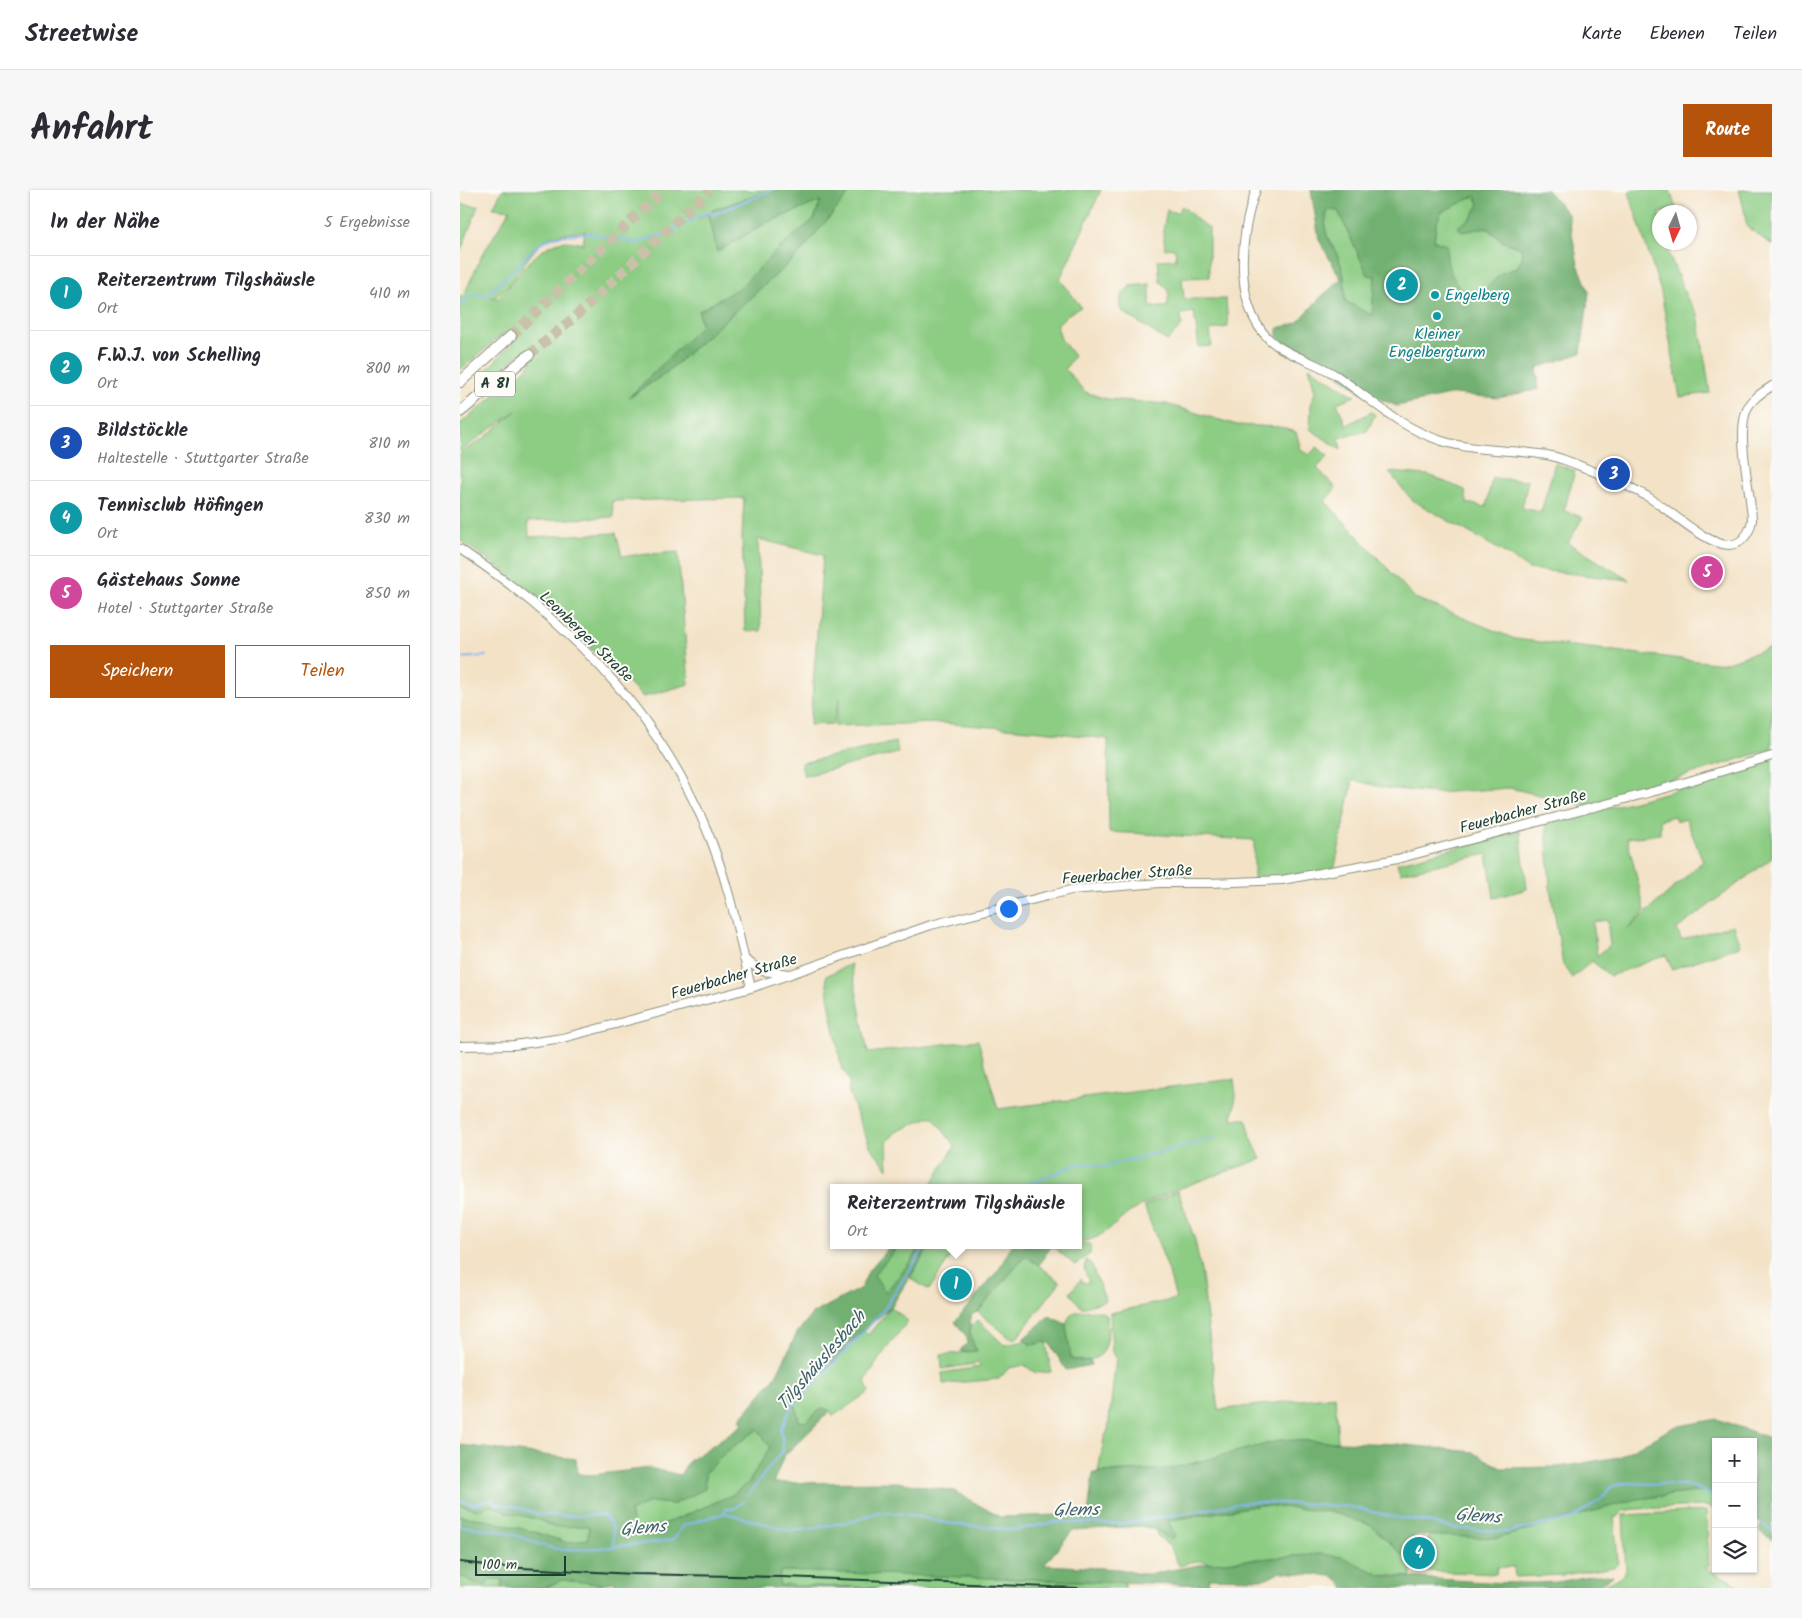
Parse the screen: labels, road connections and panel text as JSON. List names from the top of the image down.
{
  "streets": {
    "highway": ["A 81"],
    "main road": ["Leonberger Straße", "Feuerbacher Straße"]
  },
  "crossings": [
    ["Leonberger Straße", "Feuerbacher Straße"]
  ],
  "water": ["Tilgshäuslesbach", "Glems"],
  "places": ["Engelberg", "Kleiner Engelbergturm"],
  "scale_bar": "100 m",
  "north": "bottom",
  "page": {
    "header": "Streetwise",
    "nav": ["Karte", "Ebenen", "Teilen"],
    "title": "Anfahrt",
    "buttons": [
      "Route",
      ["Speichern", "Teilen"]
    ],
    "heading": ["In der Nähe", "5 Ergebnisse"],
    "list": [
      {
        "mark": "1",
        "name": "Reiterzentrum Tilgshäusle",
        "note": "Ort",
        "value": "410 m"
      },
      {
        "mark": "2",
        "name": "F.W.J. von Schelling",
        "note": "Ort",
        "value": "800 m"
      },
      {
        "mark": "3",
        "name": "Bildstöckle",
        "note": "Haltestelle · Stuttgarter Straße",
        "value": "810 m"
      },
      {
        "mark": "4",
        "name": "Tennisclub Höfingen",
        "note": "Ort",
        "value": "830 m"
      },
      {
        "mark": "5",
        "name": "Gästehaus Sonne",
        "note": "Hotel · Stuttgarter Straße",
        "value": "850 m"
      }
    ],
    "pins": [
      "2",
      "3",
      "5",
      "1",
      "4"
    ],
    "popup": ["Reiterzentrum Tilgshäusle", "Ort"],
    "map_buttons": ["+", "−"],
    "scale": "100 m"
  }
}
